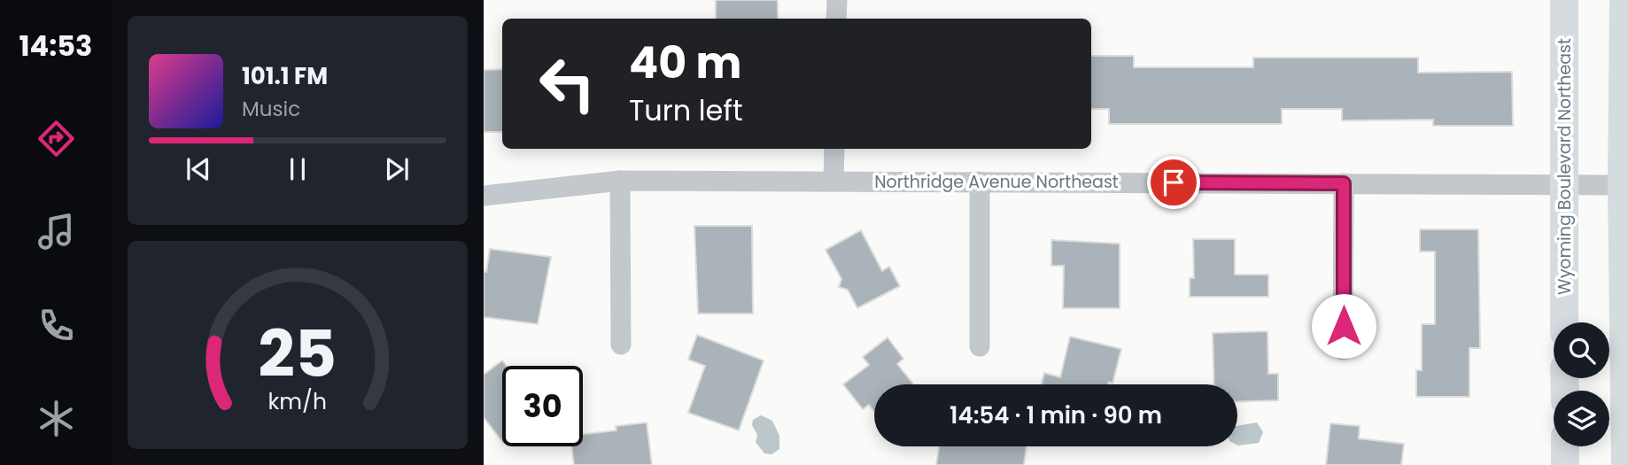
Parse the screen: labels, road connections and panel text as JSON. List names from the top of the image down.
{
  "streets": {
    "main road": ["Wyoming Boulevard Northeast"],
    "street": ["Northridge Avenue Northeast"]
  },
  "crossings": [
    ["Wyoming Boulevard Northeast", "Northridge Avenue Northeast"]
  ],
  "page": {
    "tabs": "14:53",
    "turn": ["40 m", "Turn left"],
    "song": ["101.1 FM", "Music"],
    "limit": "30",
    "trip": "14:54 · 1 min · 90 m",
    "gauge": ["25", "km/h"]
  }
}
